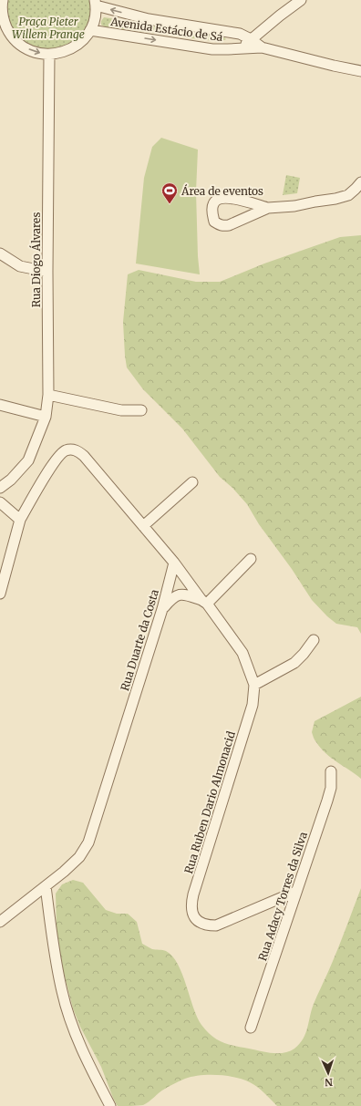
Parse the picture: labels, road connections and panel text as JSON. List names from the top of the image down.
{
  "streets": {
    "street": [
      "Avenida Estácio de Sá",
      "Rua Diogo Álvares",
      "Rua Duarte da Costa",
      "Rua Ruben Dario Almonacid",
      "Rua Adacy Torres da Silva"
    ]
  },
  "crossings": [
    ["Avenida Estácio de Sá", "Rua Diogo Álvares"],
    ["Rua Duarte da Costa", "Rua Ruben Dario Almonacid"],
    ["Rua Ruben Dario Almonacid", "Rua Adacy Torres da Silva"]
  ],
  "parks": ["Praça Pieter Willem Prange"],
  "places": {
    "sports": ["Área de eventos"]
  },
  "north": "bottom"
}
